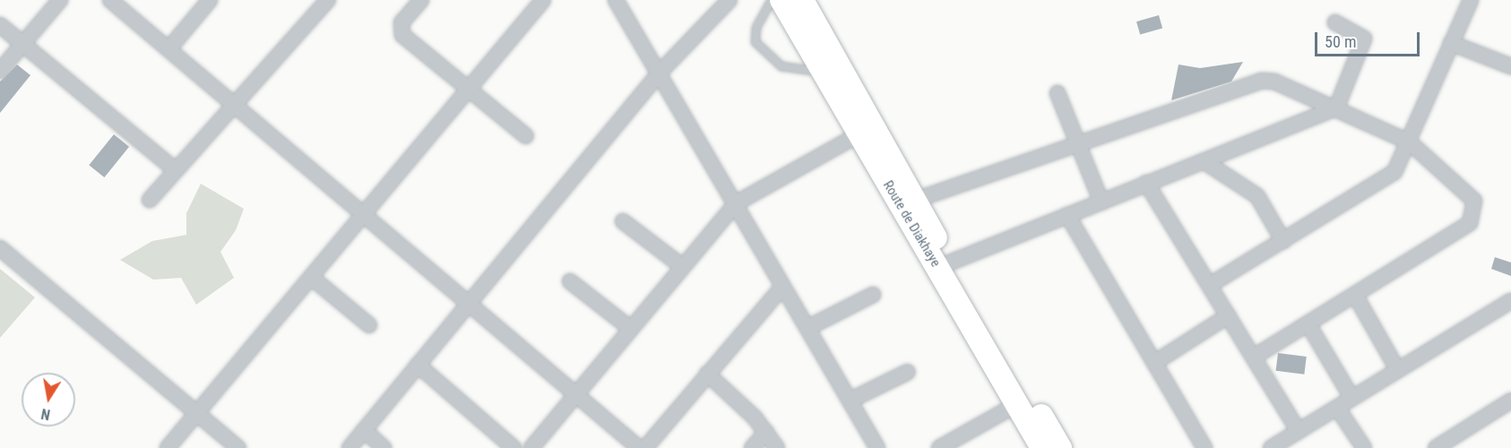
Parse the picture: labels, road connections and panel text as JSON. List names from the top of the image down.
{
  "streets": {
    "main road": ["Route de Diakhaye"]
  },
  "scale_bar": "50 m",
  "north": "bottom"
}
